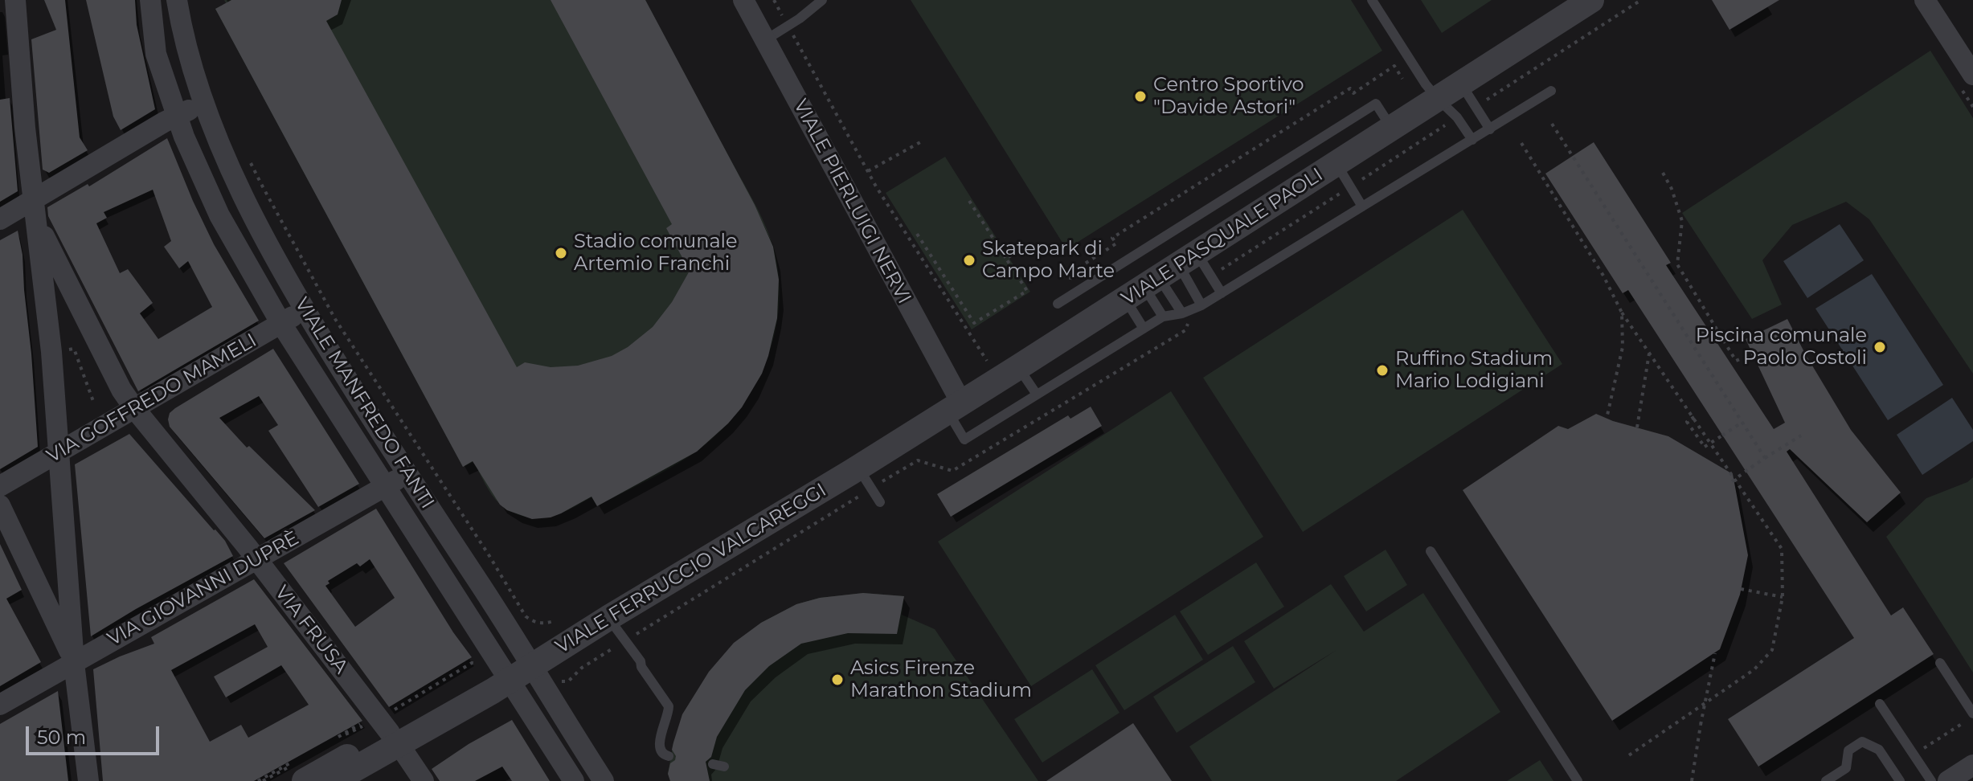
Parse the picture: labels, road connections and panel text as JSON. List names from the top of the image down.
{
  "streets": {
    "street": [
      "VIALE PIERLUIGI NERVI",
      "VIALE PASQUALE PAOLI",
      "VIA GOFFREDO MAMELI",
      "VIALE MANFREDO FANTI",
      "VIALE FERRUCCIO VALCAREGGI",
      "VIA GIOVANNI DUPRÈ",
      "VIA FRUSA"
    ]
  },
  "crossings": [
    ["VIALE PIERLUIGI NERVI", "VIALE PASQUALE PAOLI"],
    ["VIALE PASQUALE PAOLI", "VIALE FERRUCCIO VALCAREGGI"],
    ["VIA GOFFREDO MAMELI", "VIALE MANFREDO FANTI"],
    ["VIA GOFFREDO MAMELI", "VIA FRUSA"],
    ["VIALE MANFREDO FANTI", "VIALE FERRUCCIO VALCAREGGI"],
    ["VIALE MANFREDO FANTI", "VIA GIOVANNI DUPRÈ"],
    ["VIALE FERRUCCIO VALCAREGGI", "VIA FRUSA"],
    ["VIA GIOVANNI DUPRÈ", "VIA FRUSA"]
  ],
  "places": [
    "Centro Sportivo \"Davide Astori\"",
    "Stadio comunale Artemio Franchi",
    "Skatepark di Campo Marte",
    "Piscina comunale Paolo Costoli",
    "Ruffino Stadium Mario Lodigiani",
    "Asics Firenze Marathon Stadium"
  ],
  "scale_bar": "50 m"
}
